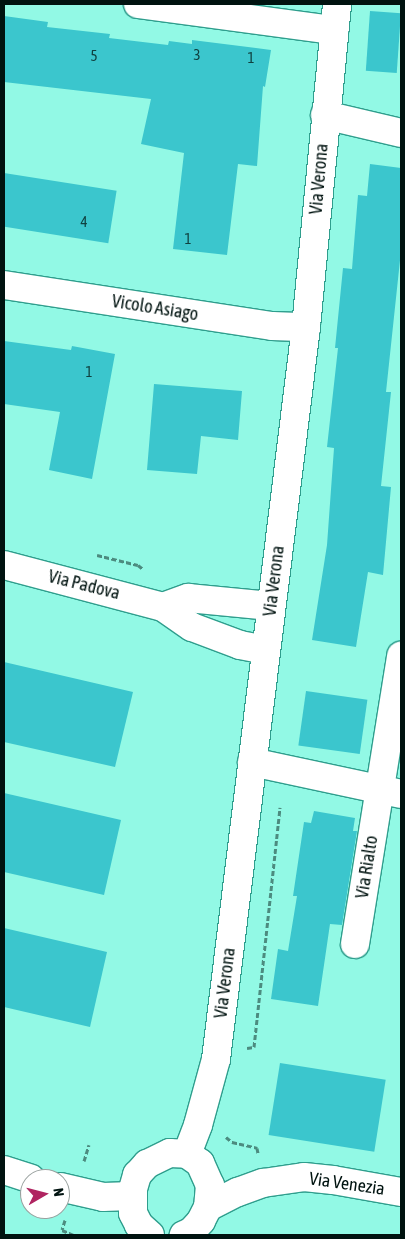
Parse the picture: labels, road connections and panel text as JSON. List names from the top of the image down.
{
  "streets": {
    "street": [
      "Via Verona",
      "Vicolo Asiago",
      "Via Padova",
      "Via Rialto",
      "Via Venezia"
    ]
  },
  "crossings": [
    ["Via Verona", "Vicolo Asiago"],
    ["Via Verona", "Via Padova"]
  ],
  "house_numbers": [
    "3",
    "5",
    "1",
    "4",
    "1",
    "1"
  ],
  "north": "right"
}
